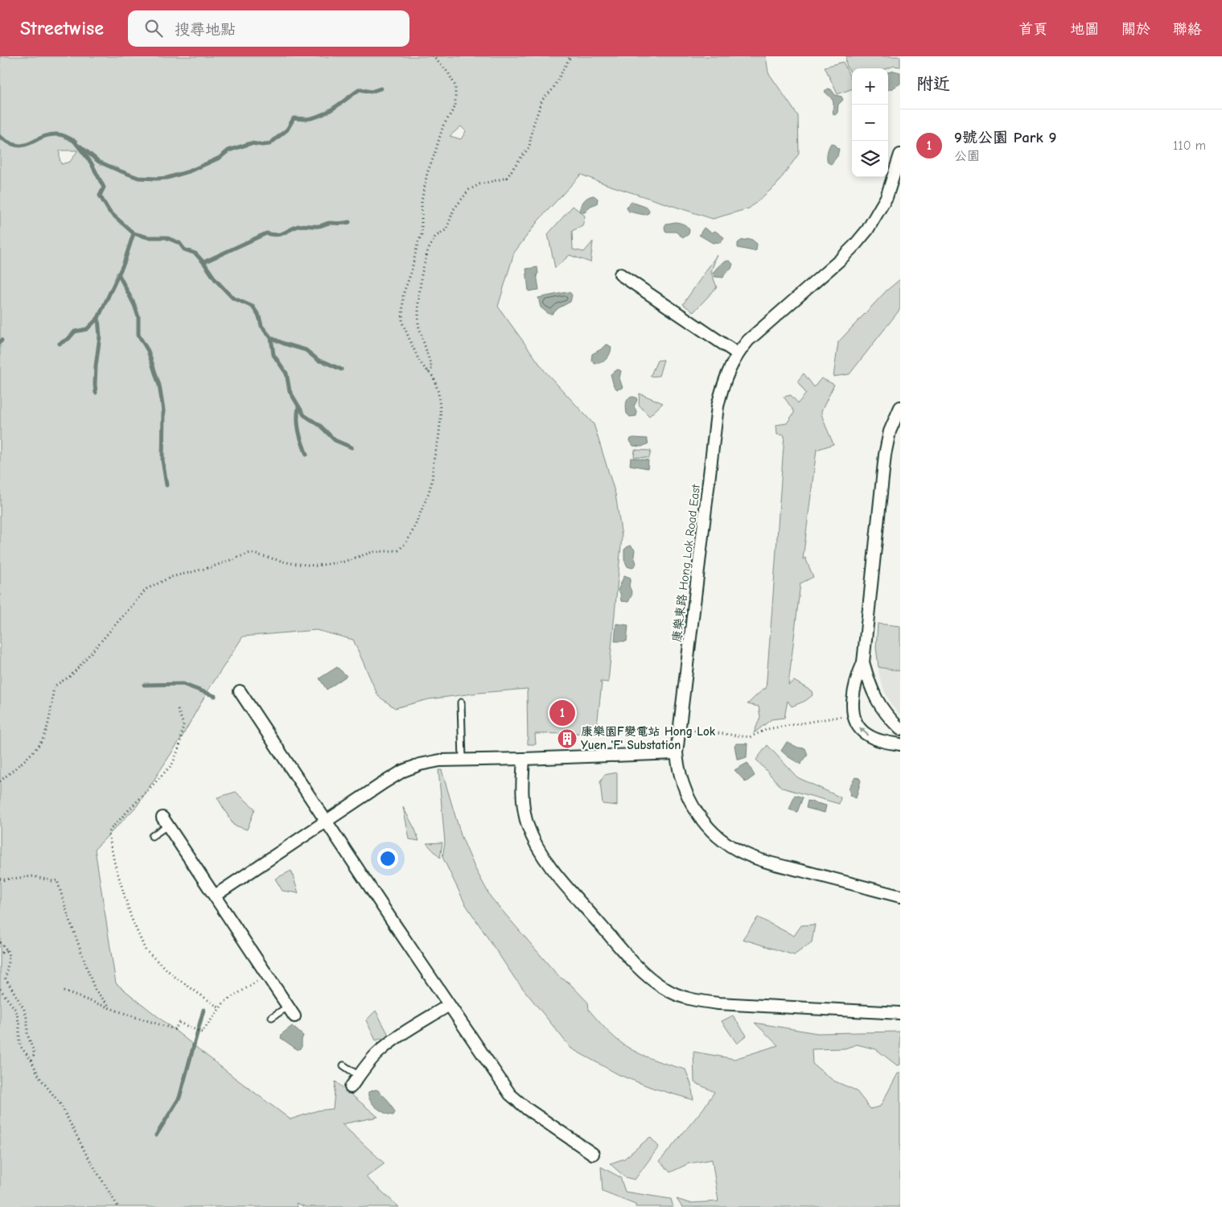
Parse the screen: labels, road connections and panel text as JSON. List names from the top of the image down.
{
  "streets": {
    "street": ["康樂東路 Hong Lok Road East"]
  },
  "places": {
    "building": ["康樂園F變電站 Hong Lok Yuen 'F' Substation"]
  },
  "page": {
    "header": "Streetwise",
    "search": "搜尋地點",
    "nav": [
      "首頁",
      "地圖",
      "關於",
      "聯絡"
    ],
    "heading": "附近",
    "map_buttons": ["+", "−"],
    "list": [
      {
        "mark": "1",
        "name": "9號公園 Park 9",
        "note": "公園",
        "value": "110 m"
      }
    ],
    "pins": "1"
  }
}
